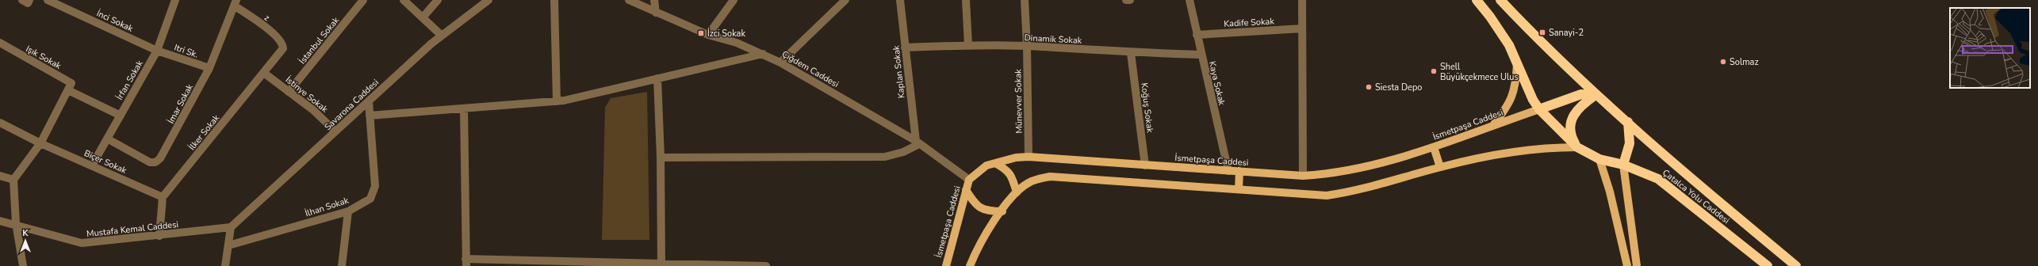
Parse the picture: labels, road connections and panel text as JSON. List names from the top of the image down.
{
  "streets": {
    "highway": ["Çatalca Yolu Caddesi"],
    "main road": ["İsmetpaşa Caddesi"],
    "street": [
      "z",
      "İnci Sokak",
      "Kadife Sokak",
      "Dinamik Sokak",
      "İstanbul Sokak",
      "Itri Sk.",
      "Işık Sokak",
      "Çiğdem Caddesi",
      "Kaplan Sokak",
      "İrfan Sokak",
      "Kaya Sokak",
      "İstinye Sokak",
      "Münevver Sokak",
      "İmar Sokak",
      "Savarona Caddesi",
      "Koğuş Sokak",
      "İlker Sokak",
      "Biçer Sokak",
      "İlhan Sokak",
      "Mustafa Kemal Caddesi"
    ]
  },
  "crossings": [
    ["z", "İmar Sokak"],
    ["z", "İlker Sokak"],
    ["İnci Sokak", "Itri Sk."],
    ["İnci Sokak", "İrfan Sokak"],
    ["Kadife Sokak", "Kaya Sokak"],
    ["Dinamik Sokak", "Kaplan Sokak"],
    ["Dinamik Sokak", "Kaya Sokak"],
    ["Dinamik Sokak", "Münevver Sokak"],
    ["Dinamik Sokak", "Koğuş Sokak"],
    ["İstanbul Sokak", "İstinye Sokak"],
    ["Itri Sk.", "İrfan Sokak"],
    ["Itri Sk.", "İmar Sokak"],
    ["Çiğdem Caddesi", "Kaplan Sokak"],
    ["Çiğdem Caddesi", "İsmetpaşa Caddesi"],
    ["İrfan Sokak", "İmar Sokak"],
    ["İrfan Sokak", "Biçer Sokak"],
    ["Kaya Sokak", "İsmetpaşa Caddesi"],
    ["İstinye Sokak", "Savarona Caddesi"],
    ["İstinye Sokak", "İlker Sokak"],
    ["Münevver Sokak", "İsmetpaşa Caddesi"],
    ["Savarona Caddesi", "İlhan Sokak"],
    ["Savarona Caddesi", "Mustafa Kemal Caddesi"],
    ["Koğuş Sokak", "İsmetpaşa Caddesi"],
    ["İsmetpaşa Caddesi", "Çatalca Yolu Caddesi"],
    ["İlker Sokak", "Biçer Sokak"]
  ],
  "places": {
    "transit": ["Sanayi-2", "İzci Sokak"],
    "other": ["Solmaz", "Shell Büyükçekmece Ulus", "Siesta Depo"]
  },
  "north": "top"
}
